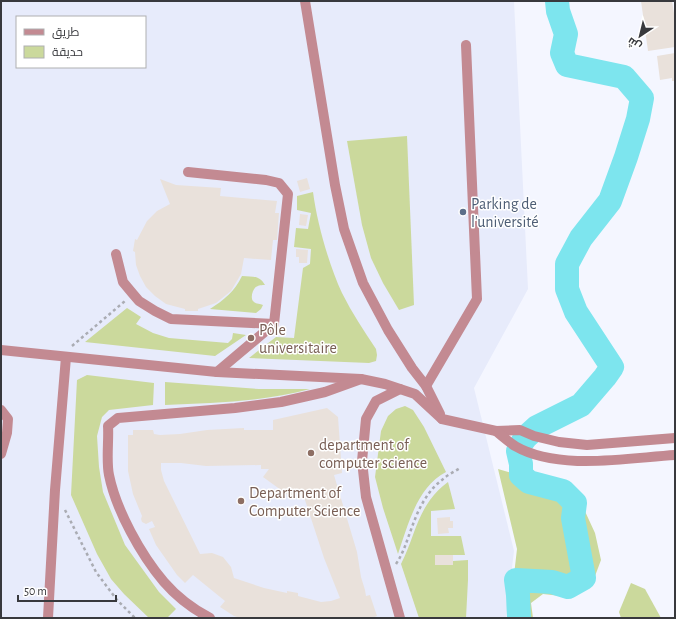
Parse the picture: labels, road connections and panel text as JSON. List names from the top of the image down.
{
  "places": [
    "Parking de l'université",
    "Pôle universitaire",
    "department of computer science",
    "Department of Computer Science"
  ],
  "legend": ["طريق", "حديقة"],
  "scale_bar": "50 m",
  "north": "bottom left"
}
